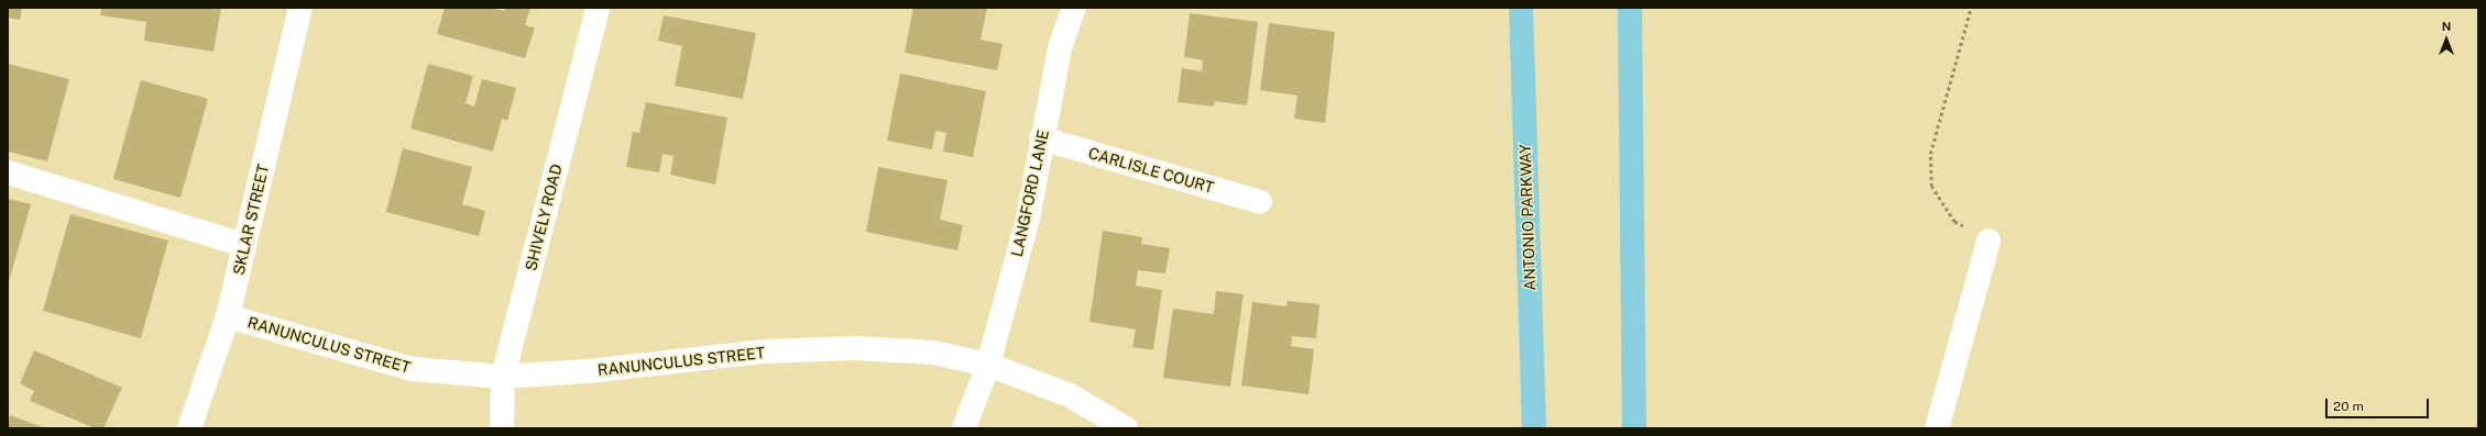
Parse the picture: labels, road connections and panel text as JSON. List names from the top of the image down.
{
  "streets": {
    "main road": ["ANTONIO PARKWAY"],
    "street": [
      "CARLISLE COURT",
      "LANGFORD LANE",
      "SHIVELY ROAD",
      "SKLAR STREET",
      "RANUNCULUS STREET"
    ]
  },
  "crossings": [
    ["CARLISLE COURT", "LANGFORD LANE"],
    ["LANGFORD LANE", "RANUNCULUS STREET"],
    ["SHIVELY ROAD", "RANUNCULUS STREET"],
    ["SKLAR STREET", "RANUNCULUS STREET"]
  ],
  "scale_bar": "20 m",
  "north": "top"
}
